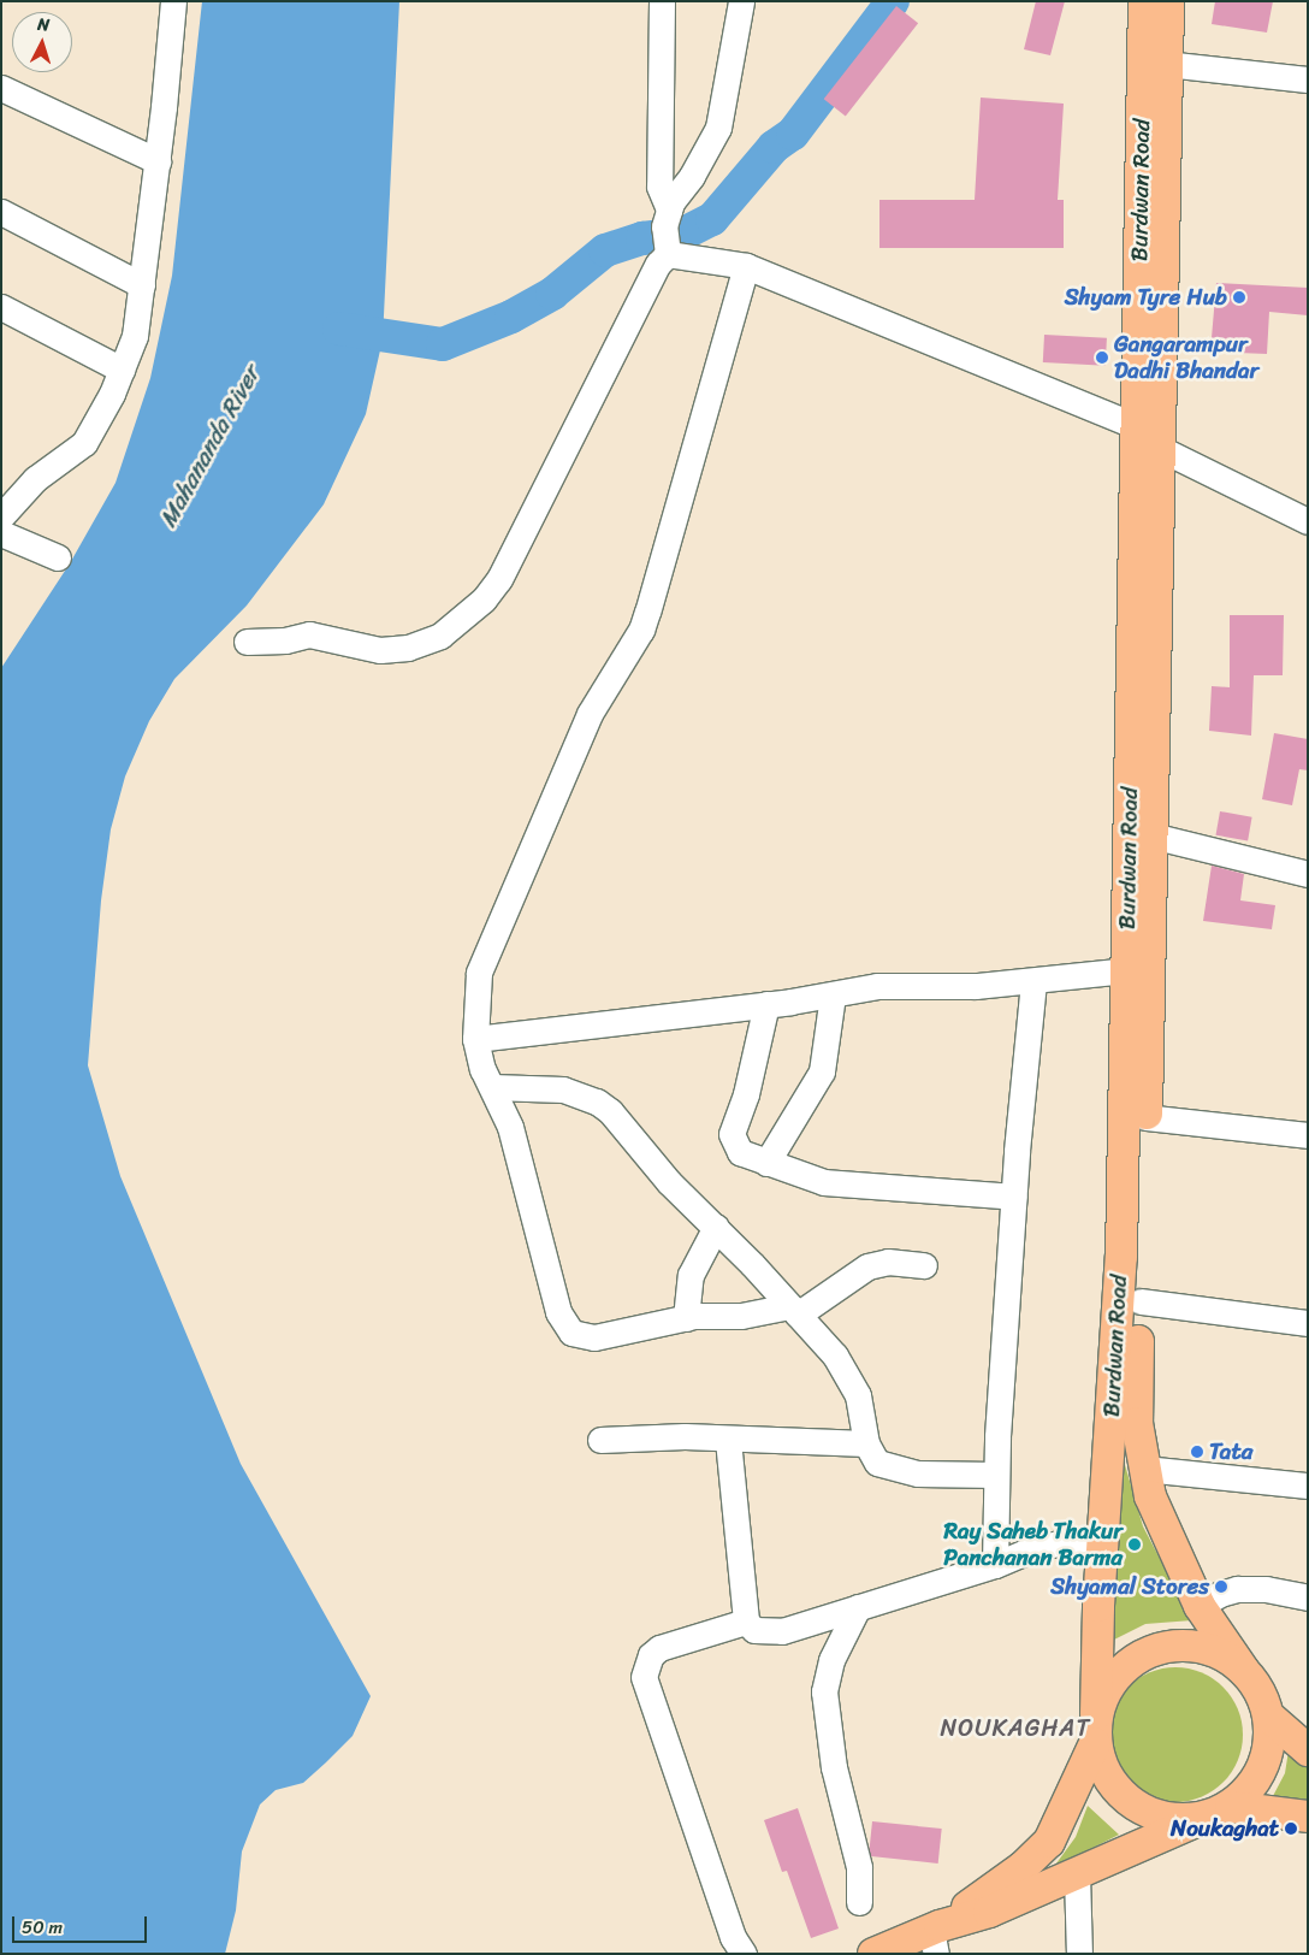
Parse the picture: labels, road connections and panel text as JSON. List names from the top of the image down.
{
  "streets": {
    "main road": ["Burdwan Road"]
  },
  "districts": ["NOUKAGHAT"],
  "water": ["Mahananda River"],
  "places": [
    "Shyam Tyre Hub",
    "Gangarampur Dadhi Bhandar",
    "Tata",
    "Ray Saheb Thakur Panchanan Barma",
    "Shyamal Stores",
    "Noukaghat"
  ],
  "scale_bar": "50 m",
  "north": "top"
}
